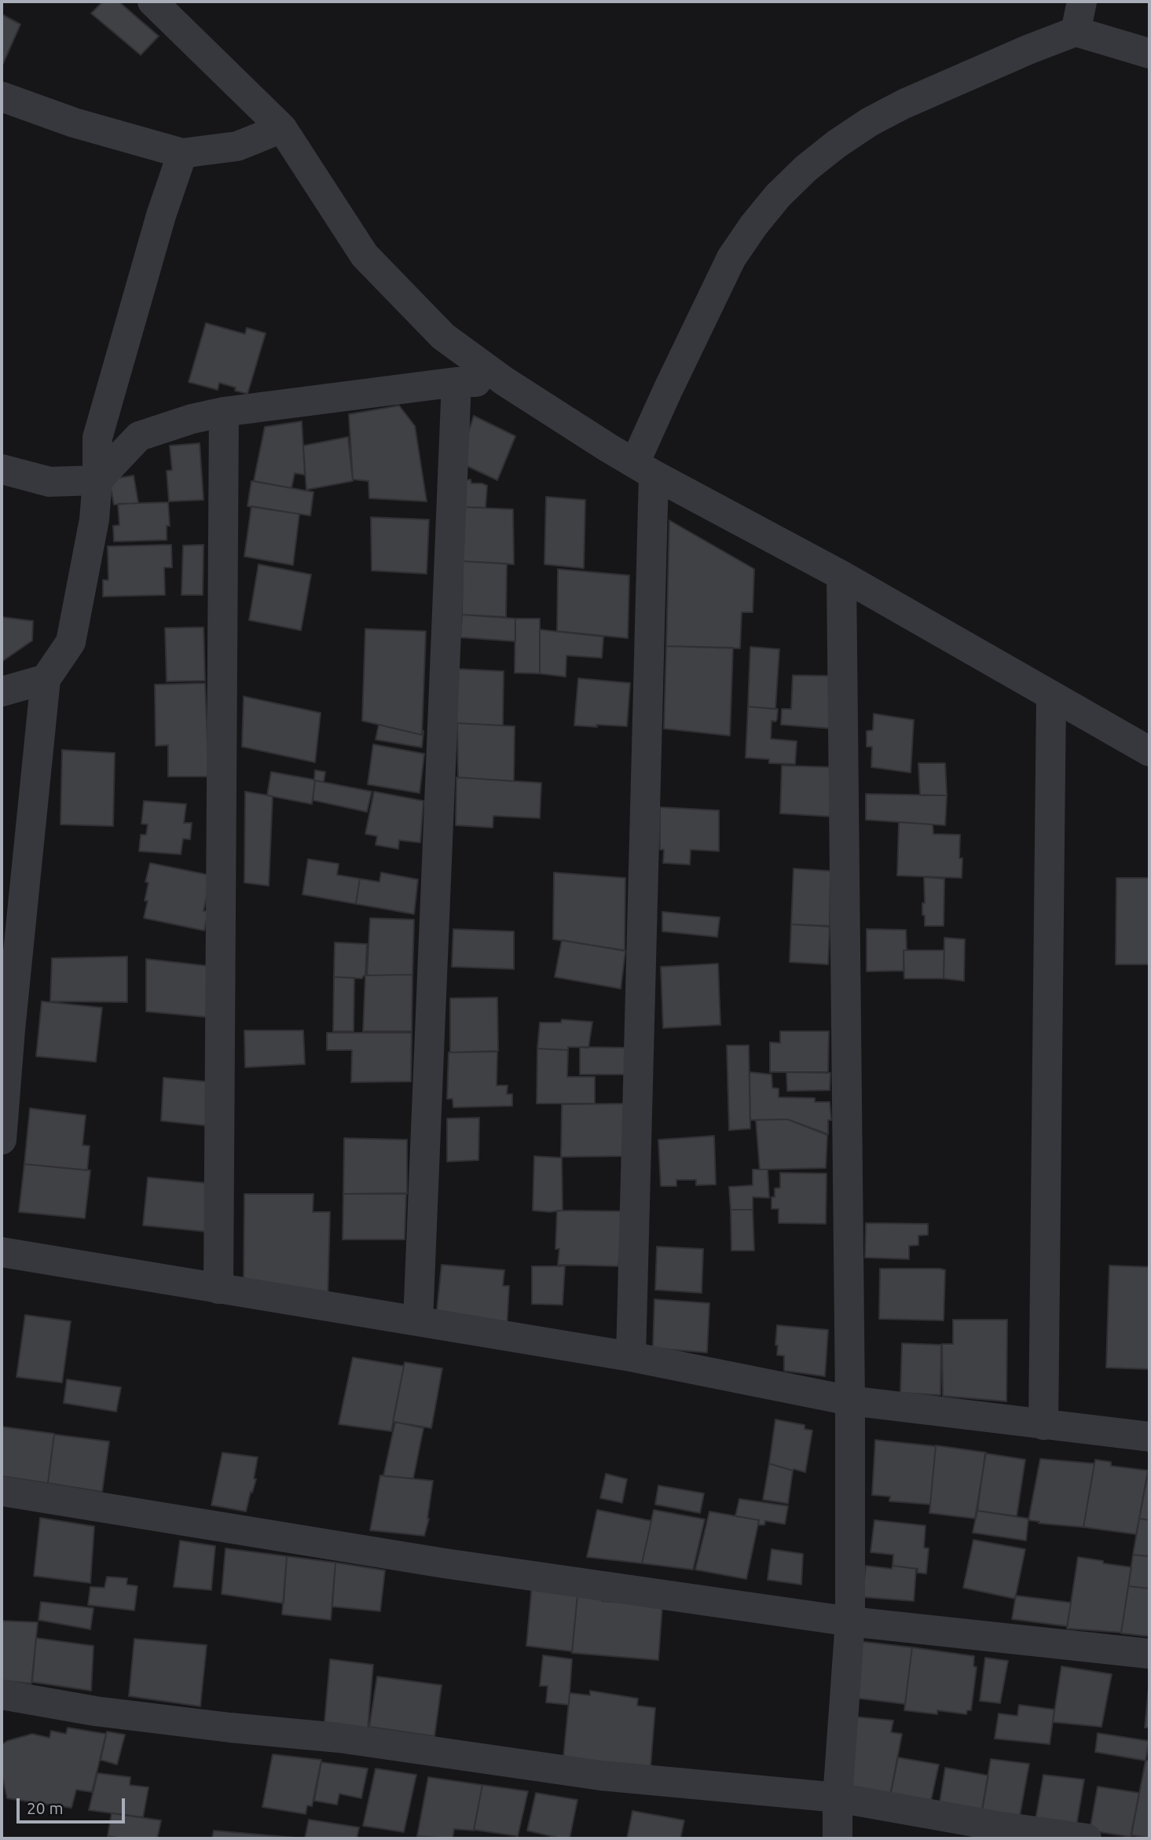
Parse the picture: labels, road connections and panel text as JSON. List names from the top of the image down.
{
  "scale_bar": "20 m"
}
